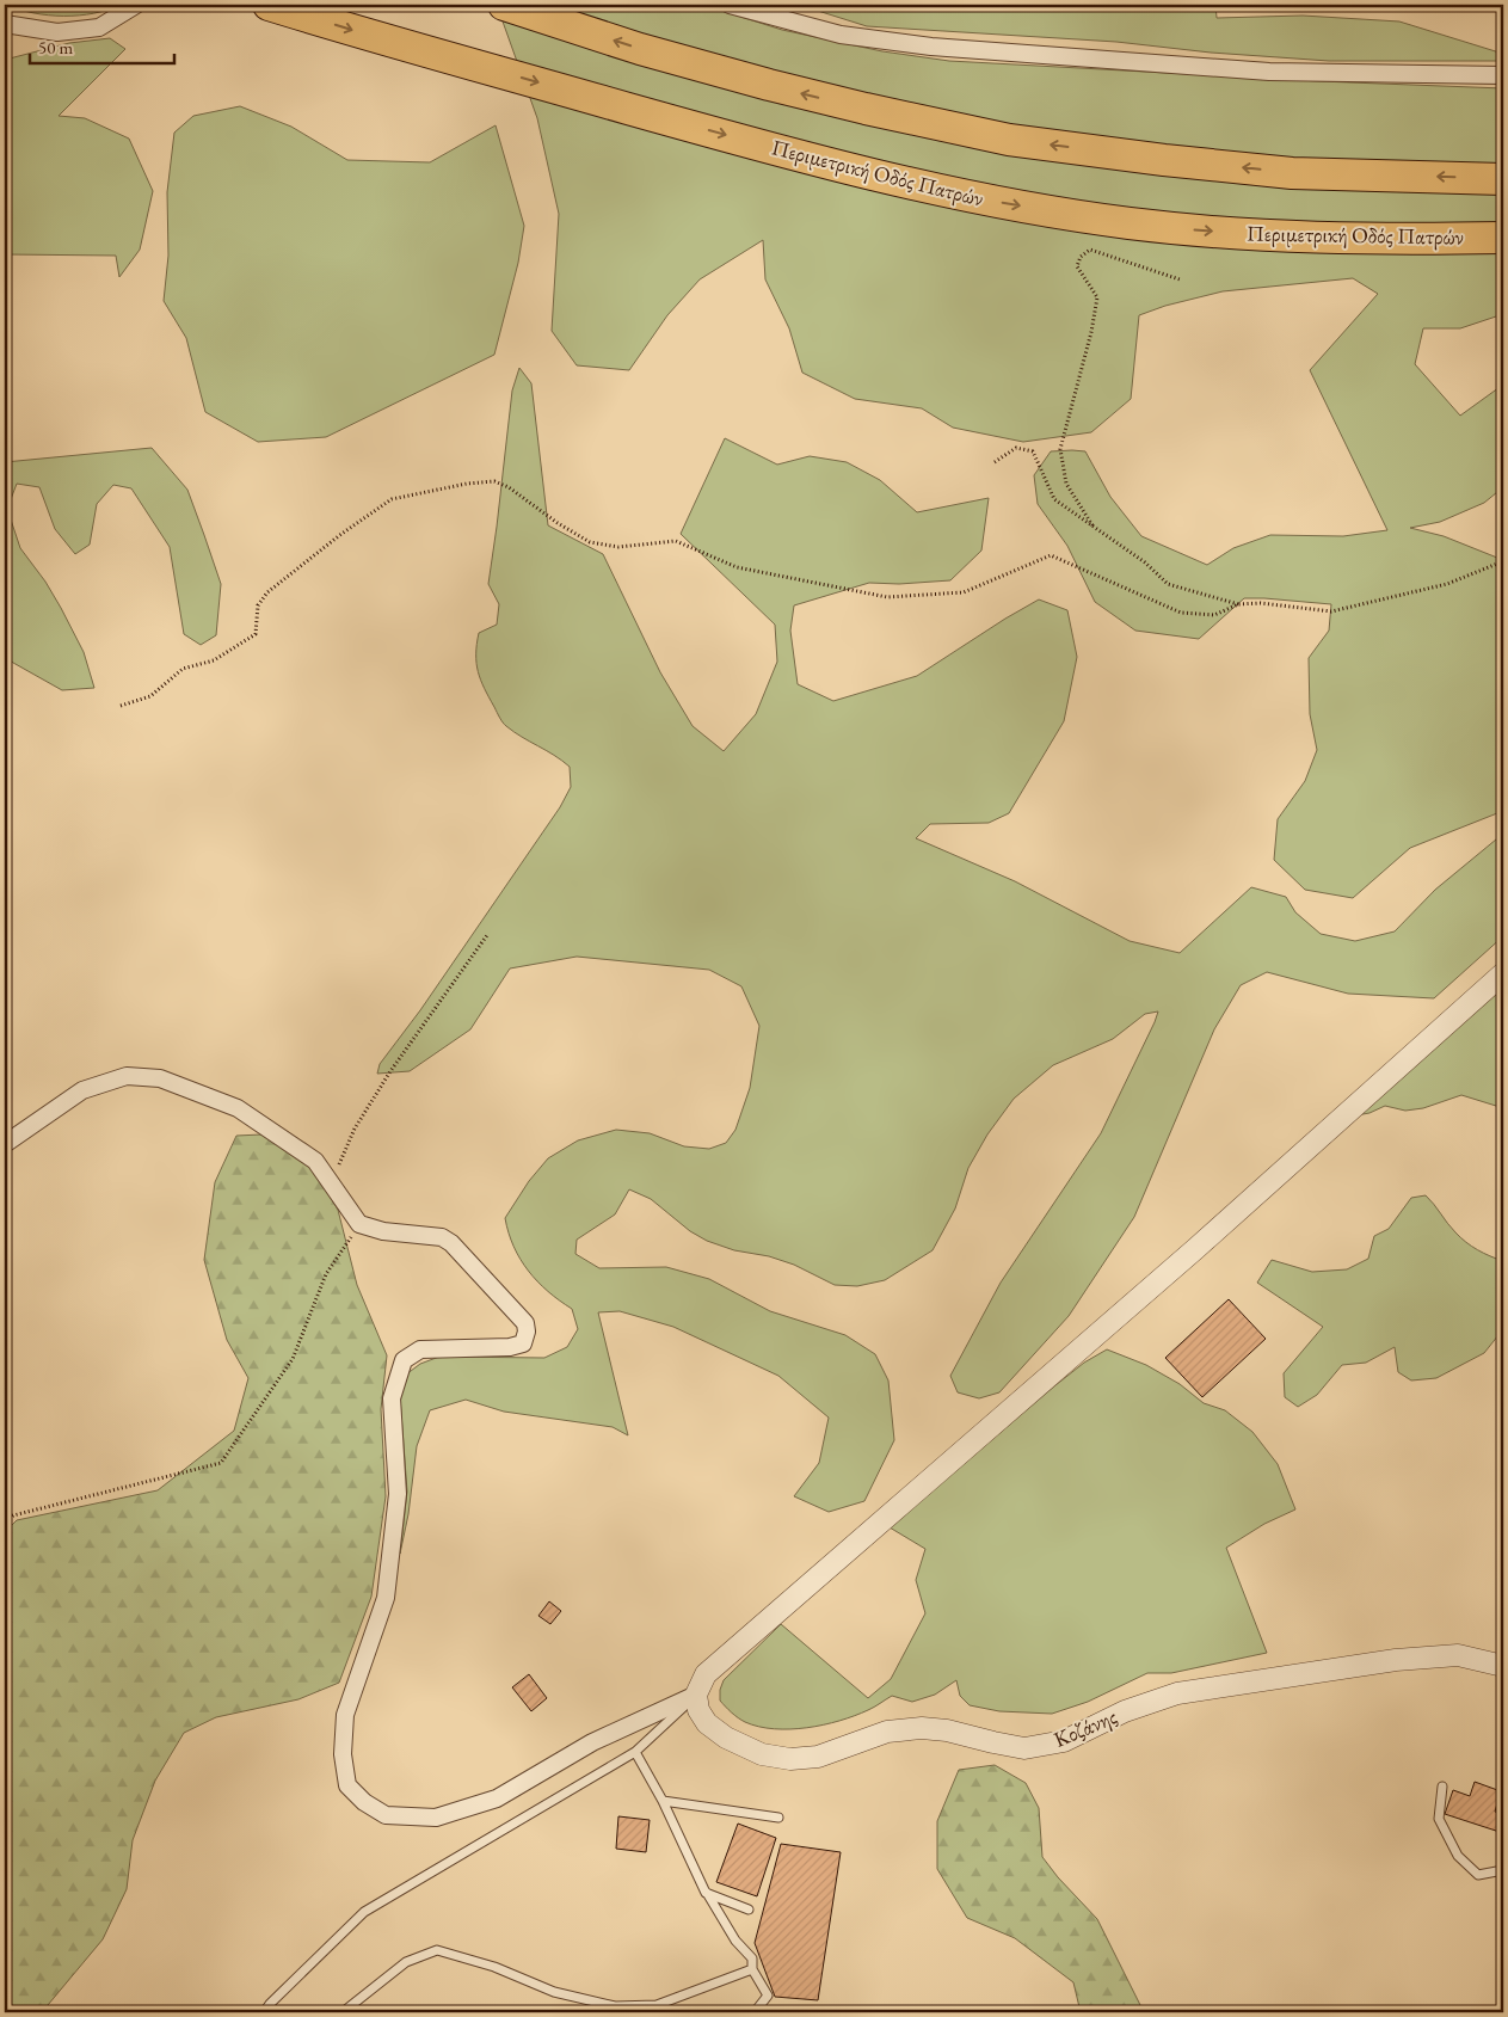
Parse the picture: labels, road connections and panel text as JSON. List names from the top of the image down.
{
  "streets": {
    "highway": ["Περιμετρική Οδός Πατρών"],
    "street": ["Κοζάνης"]
  },
  "scale_bar": "50 m"
}
